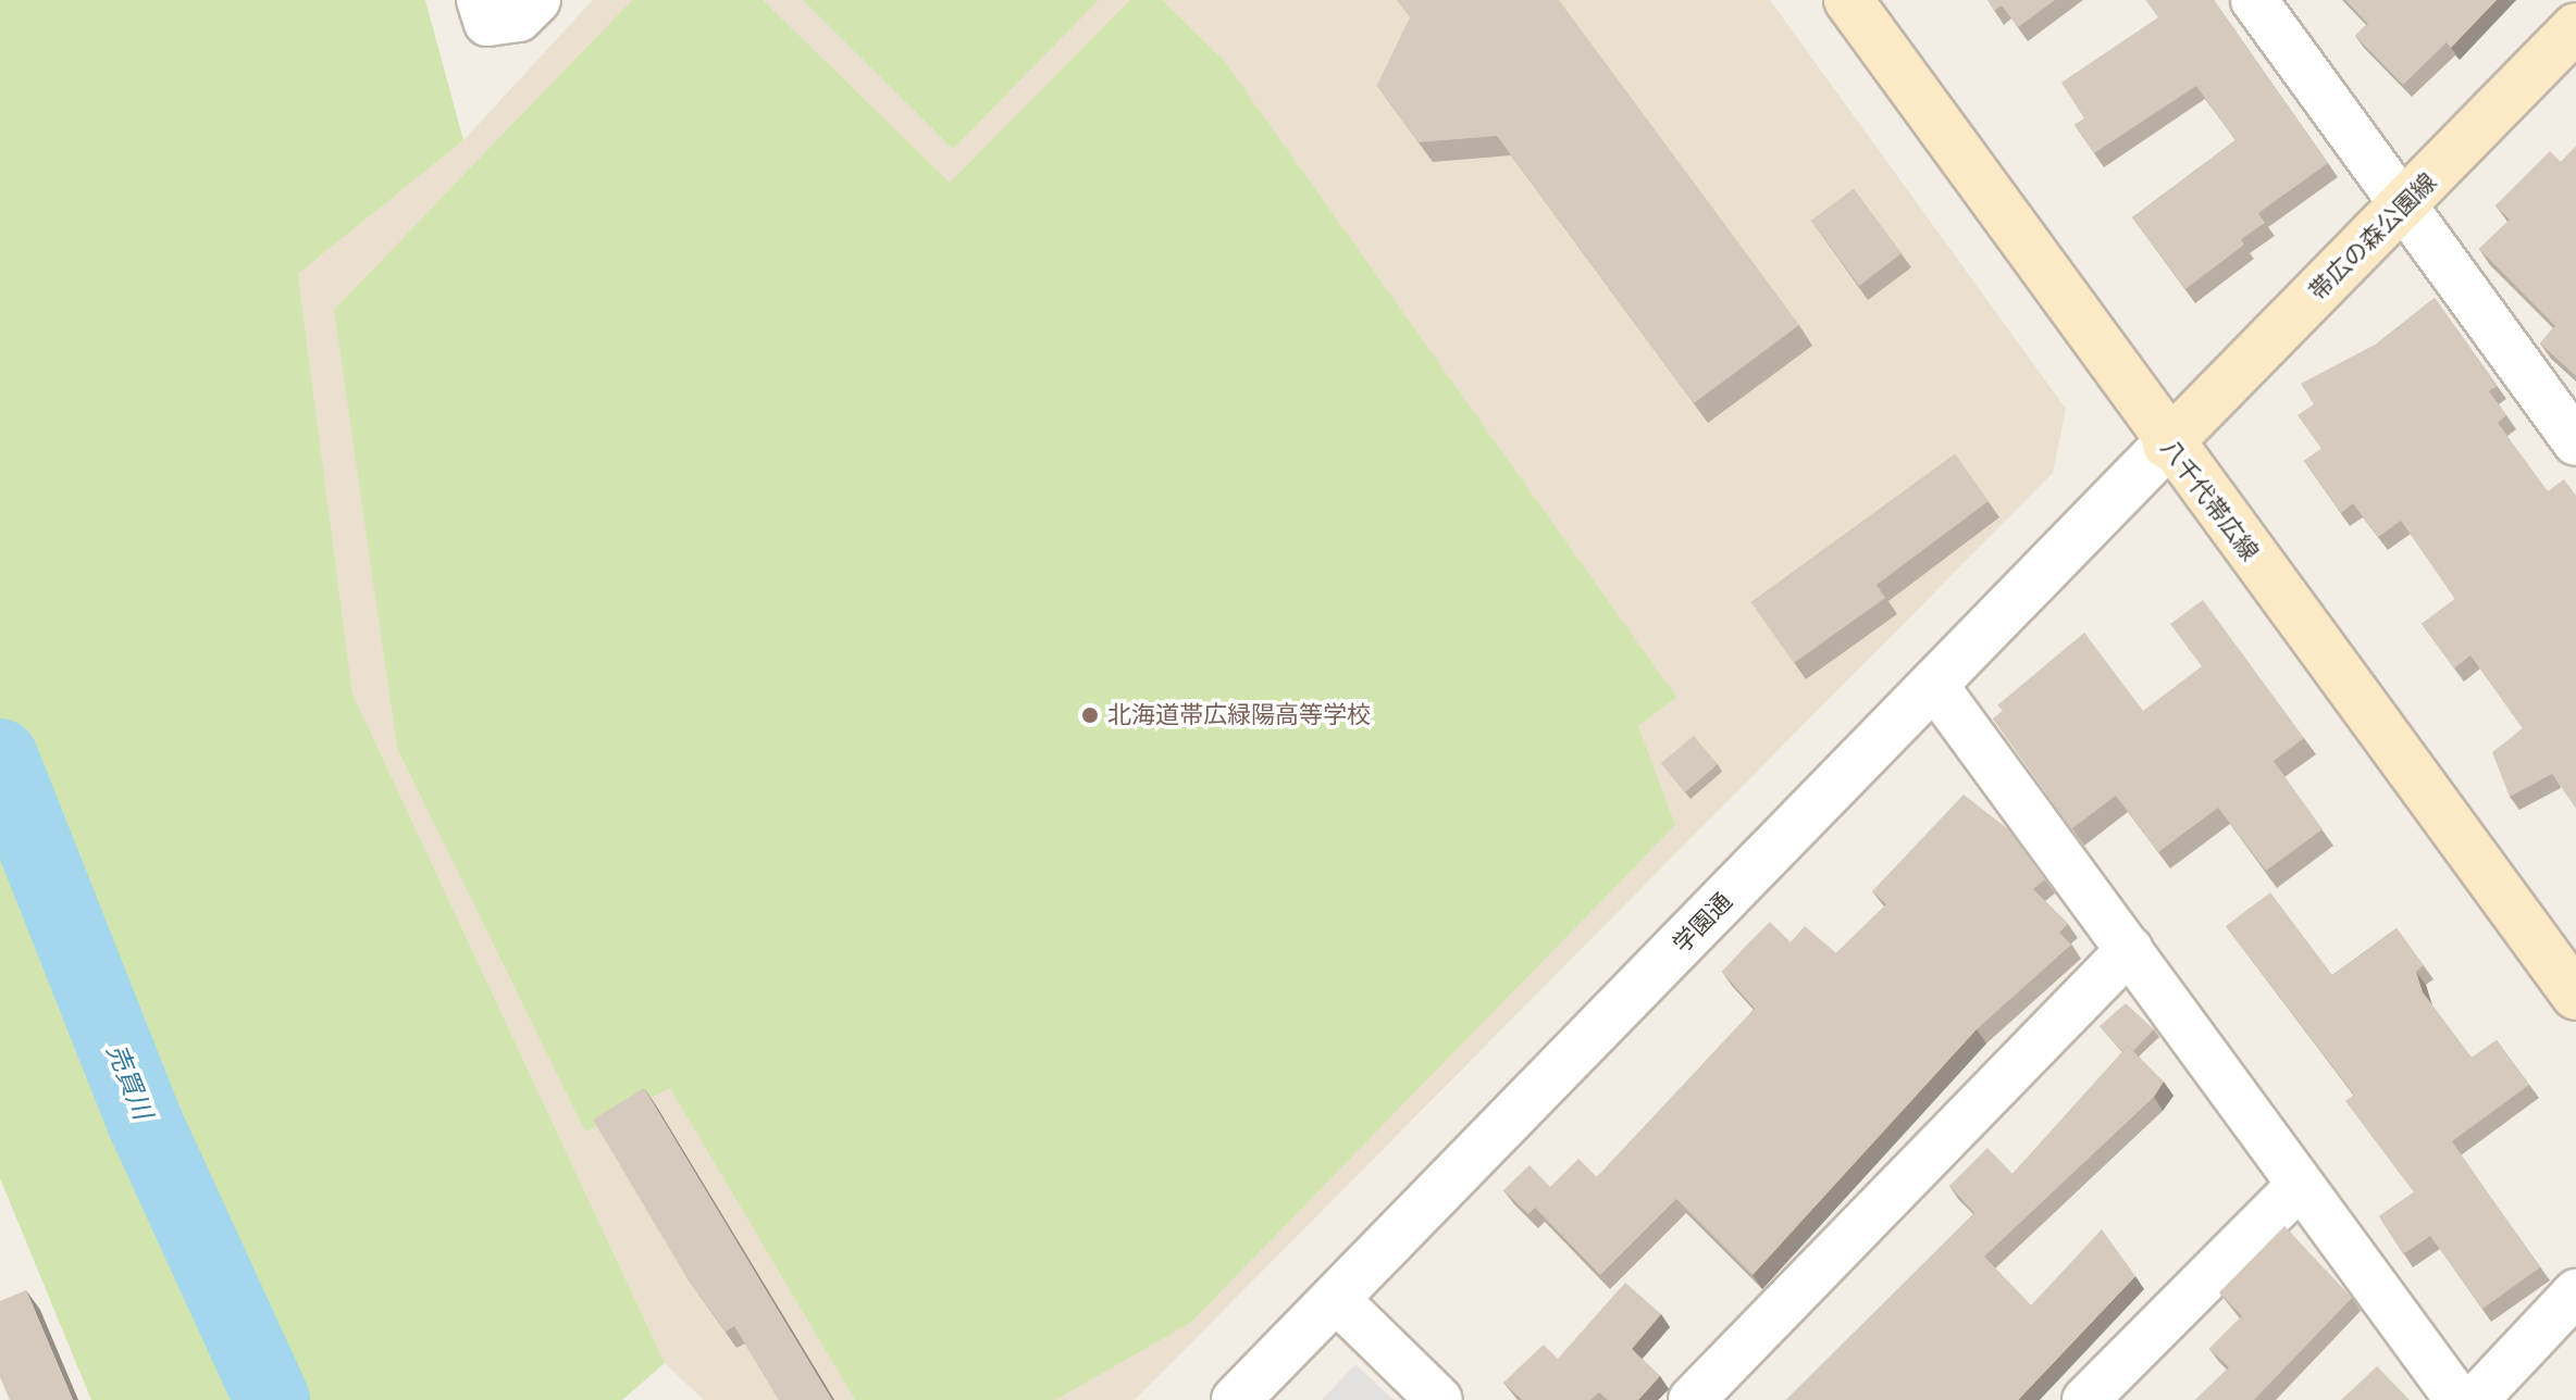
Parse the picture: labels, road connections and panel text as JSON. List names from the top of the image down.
{
  "streets": {
    "main road": ["帯広の森公園線", "八千代帯広線"],
    "street": ["学園通"]
  },
  "crossings": [
    ["帯広の森公園線", "八千代帯広線"],
    ["帯広の森公園線", "学園通"],
    ["八千代帯広線", "学園通"]
  ],
  "water": ["売買川"],
  "places": ["北海道帯広緑陽高等学校"]
}
